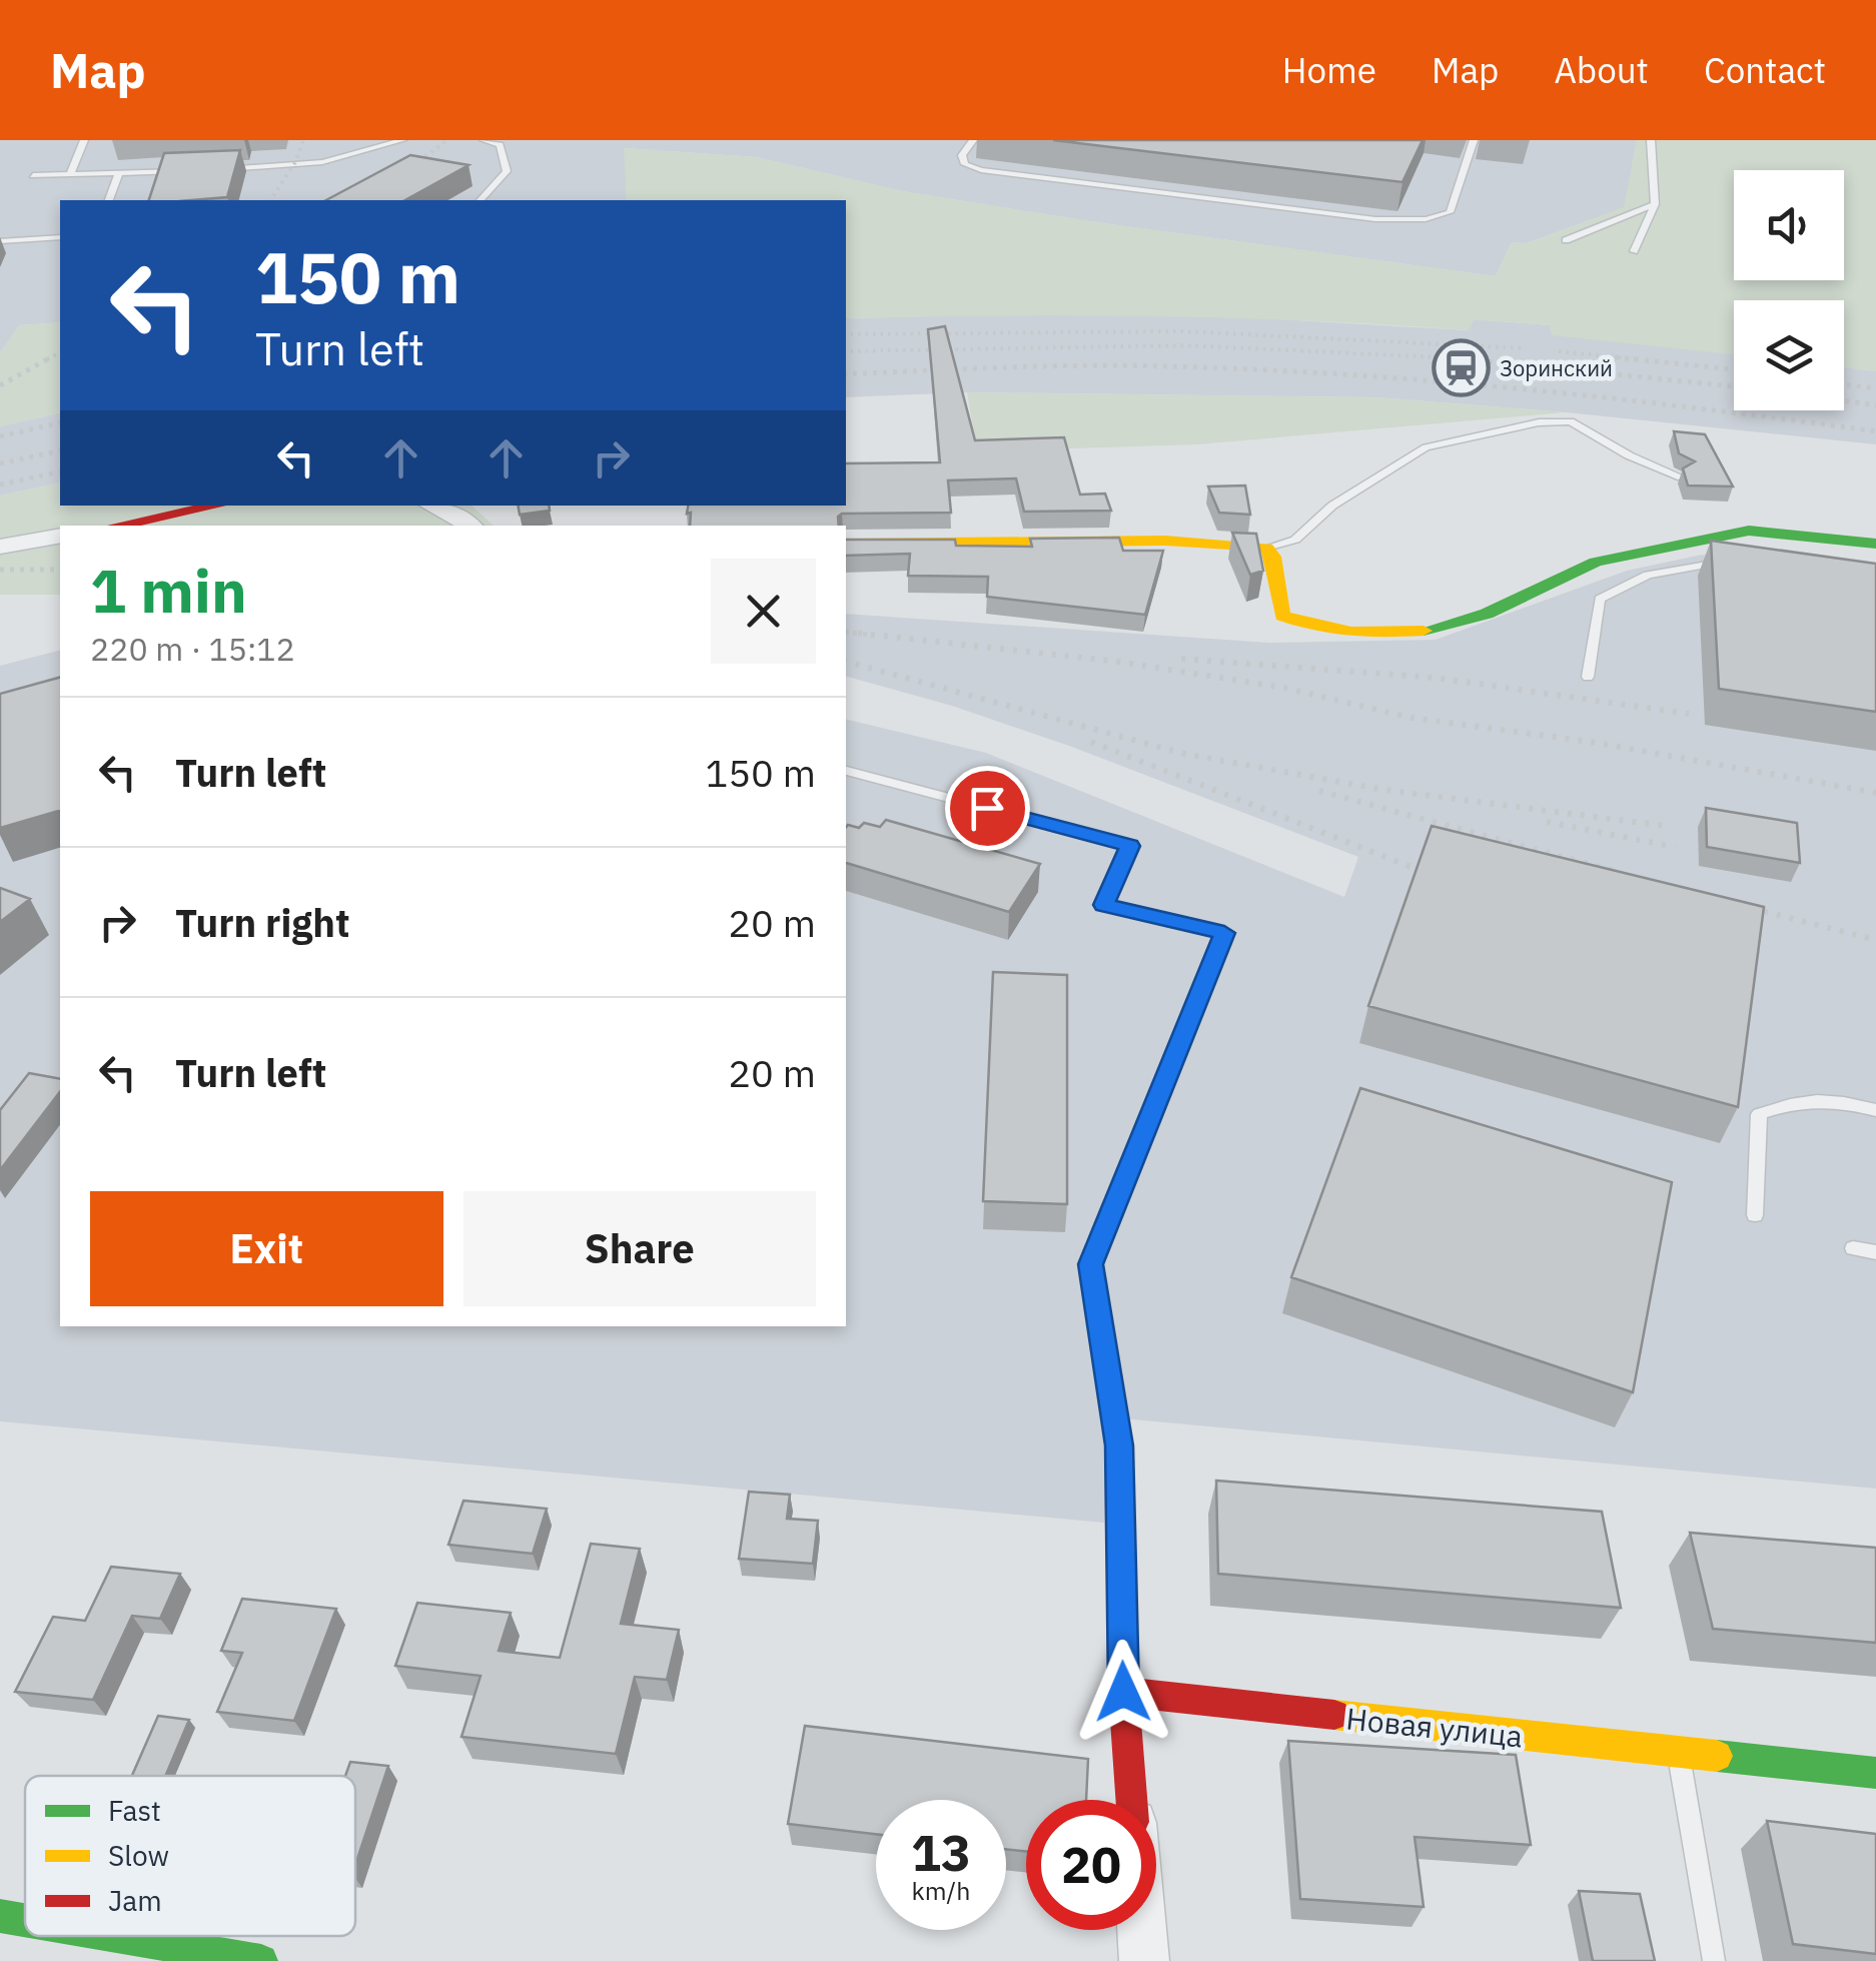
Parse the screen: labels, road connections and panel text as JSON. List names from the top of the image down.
{
  "streets": {
    "street": ["Новая улица"]
  },
  "places": {
    "station": ["Зоринский"]
  },
  "legend": ["Fast", "Slow", "Jam"],
  "page": {
    "header": "Map",
    "nav": [
      "Home",
      "Map",
      "About",
      "Contact"
    ],
    "turn": ["150 m", "Turn left"],
    "heading": ["1 min", "220 m · 15:12"],
    "list": [
      {
        "name": "Turn left",
        "value": "150 m"
      },
      {
        "name": "Turn right",
        "value": "20 m"
      },
      {
        "name": "Turn left",
        "value": "20 m"
      }
    ],
    "buttons": ["Exit", "Share"],
    "speed": "13 km/h",
    "limit": "20"
  }
}
